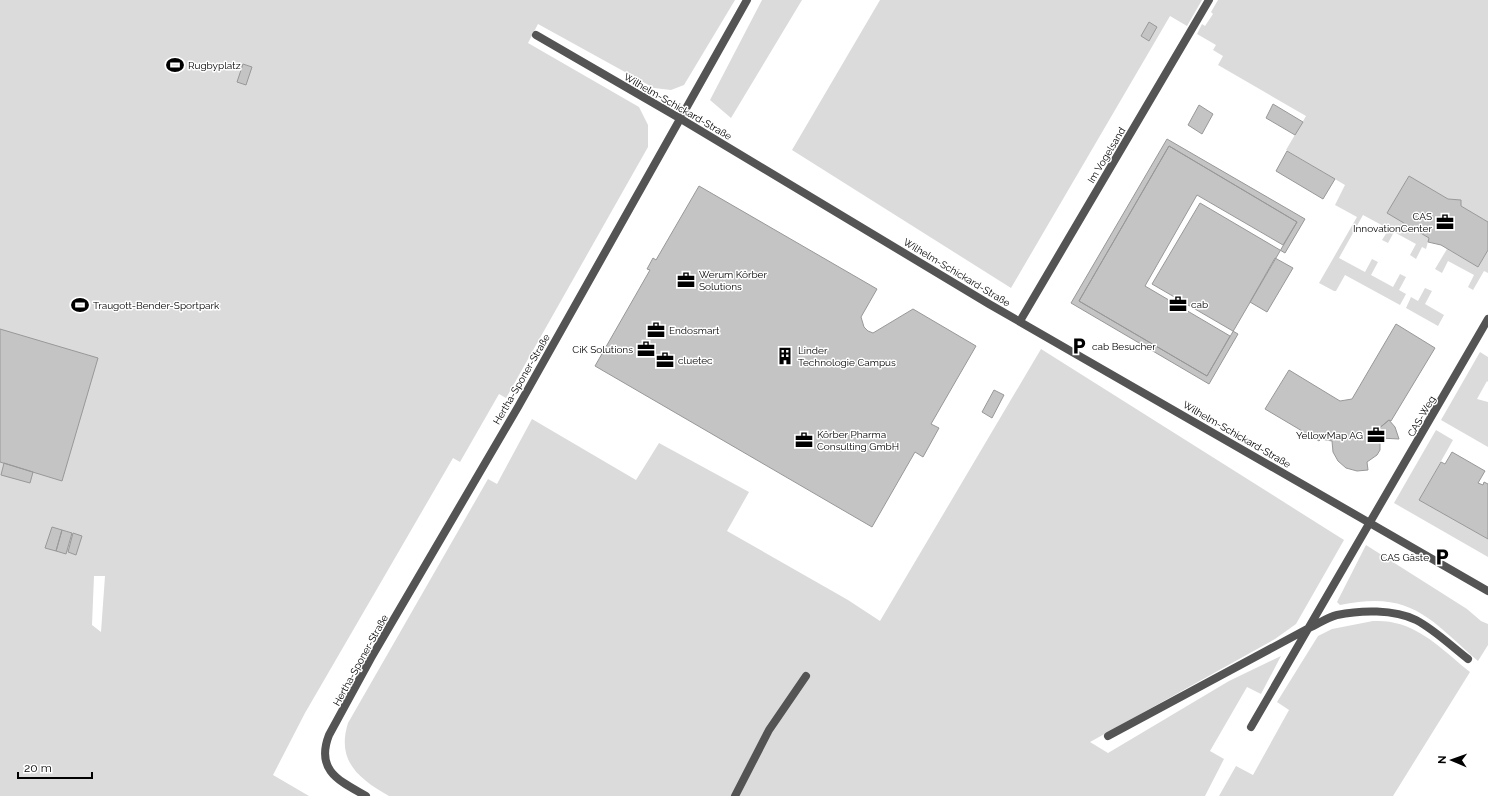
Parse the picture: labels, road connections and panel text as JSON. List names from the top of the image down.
{
  "streets": {
    "street": [
      "Wilhelm-Schickard-Straße",
      "Im Vogelsand",
      "Hertha-Sponer-Straße",
      "CAS-Weg"
    ]
  },
  "crossings": [
    ["Wilhelm-Schickard-Straße", "Im Vogelsand"],
    ["Wilhelm-Schickard-Straße", "Hertha-Sponer-Straße"],
    ["Wilhelm-Schickard-Straße", "CAS-Weg"]
  ],
  "places": {
    "sports": ["Rugbyplatz", "Traugott-Bender-Sportpark"],
    "office": [
      "CAS InnovationCenter",
      "Werum Körber Solutions",
      "cab",
      "Endosmart",
      "CiK Solutions",
      "cluetec",
      "YellowMap AG",
      "Körber Pharma Consulting GmbH"
    ],
    "parking": ["cab Besucher", "CAS Gäste"],
    "building": ["Linder Technologie Campus"]
  },
  "scale_bar": "20 m",
  "north": "left"
}
